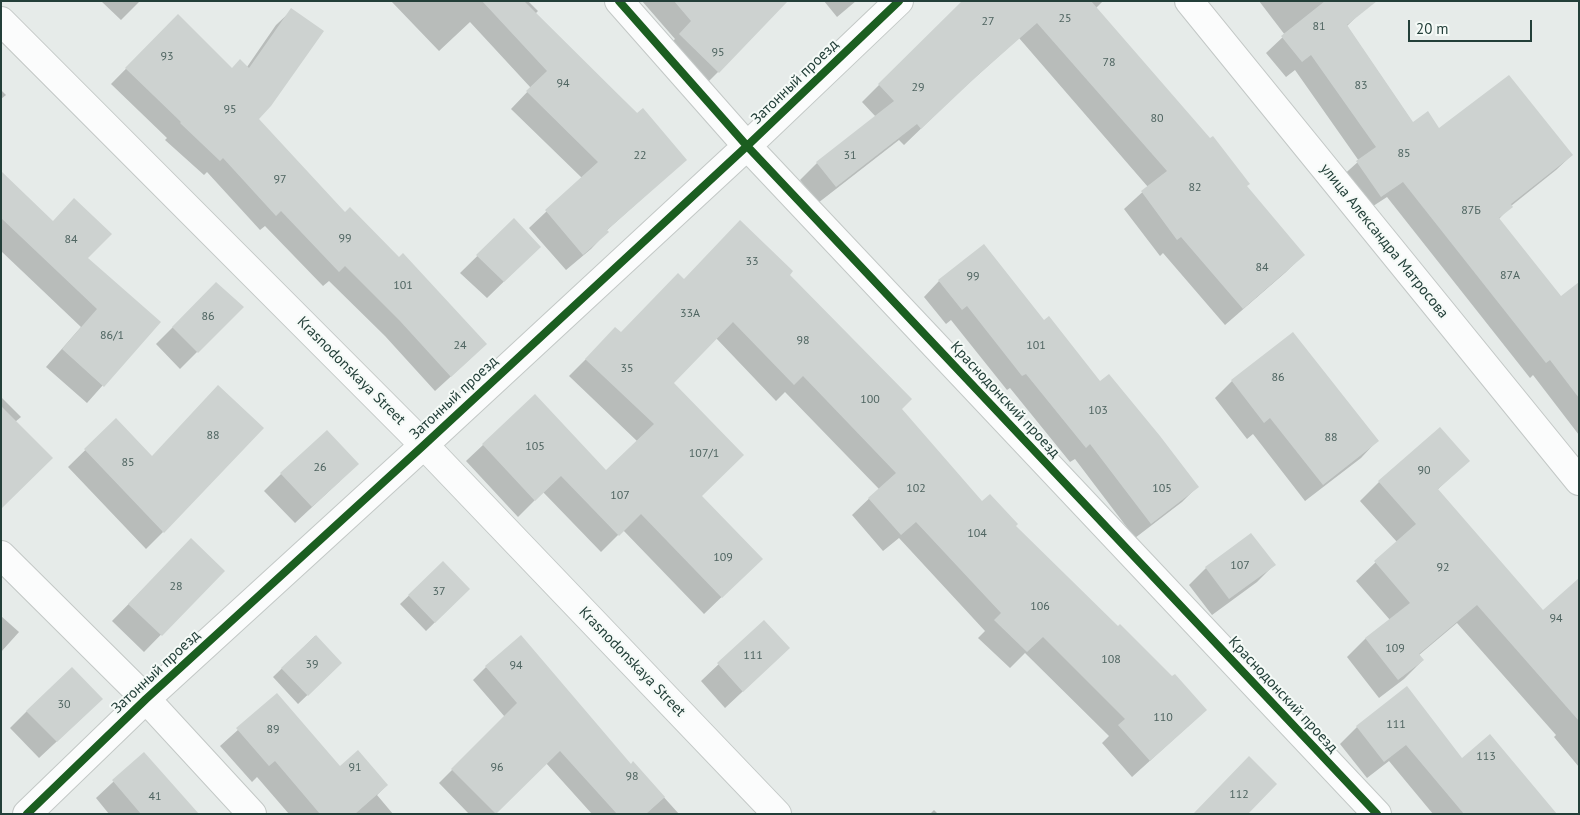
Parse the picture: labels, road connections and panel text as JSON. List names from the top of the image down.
{
  "streets": {
    "street": [
      "Затонный проезд",
      "улица Александра Матросова",
      "Krasnodonskaya Street",
      "Краснодонский проезд"
    ]
  },
  "crossings": [
    ["Затонный проезд", "Krasnodonskaya Street"],
    ["Затонный проезд", "Краснодонский проезд"]
  ],
  "house_numbers": [
    "25",
    "27",
    "81",
    "95",
    "93",
    "78",
    "94",
    "83",
    "29",
    "95",
    "80",
    "85",
    "22",
    "31",
    "97",
    "82",
    "87Б",
    "99",
    "84",
    "33",
    "84",
    "87А",
    "99",
    "101",
    "33А",
    "86",
    "86/1",
    "98",
    "24",
    "101",
    "35",
    "86",
    "100",
    "103",
    "88",
    "88",
    "105",
    "107/1",
    "85",
    "26",
    "90",
    "102",
    "105",
    "107",
    "104",
    "109",
    "107",
    "92",
    "28",
    "37",
    "106",
    "94",
    "109",
    "111",
    "108",
    "39",
    "94",
    "30",
    "110",
    "111",
    "89",
    "113",
    "91",
    "96",
    "98",
    "112",
    "41"
  ],
  "scale_bar": "20 m"
}
